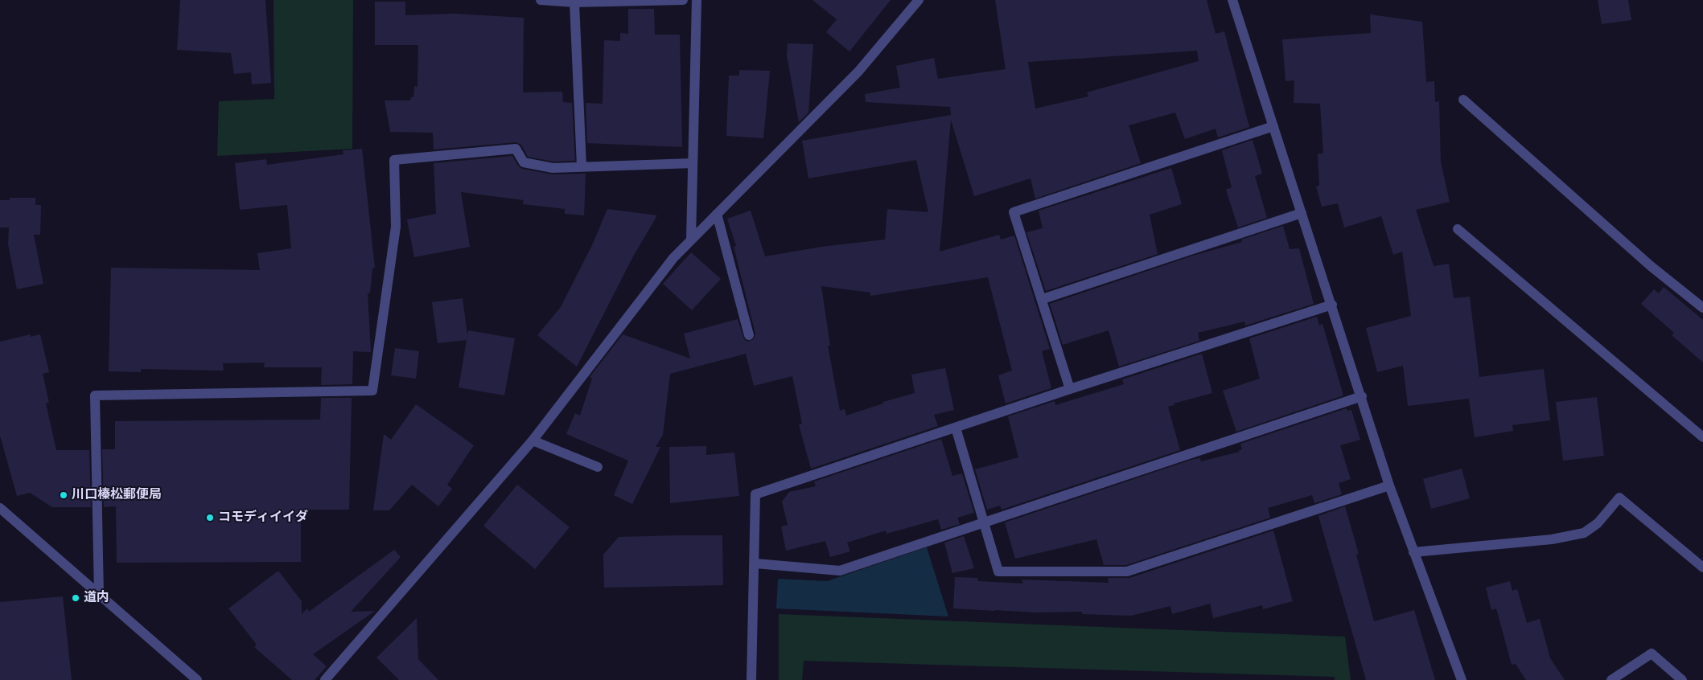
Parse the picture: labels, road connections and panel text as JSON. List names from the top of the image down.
{
  "places": ["川口榛松郵便局", "コモディイイダ", "道内"]
}
